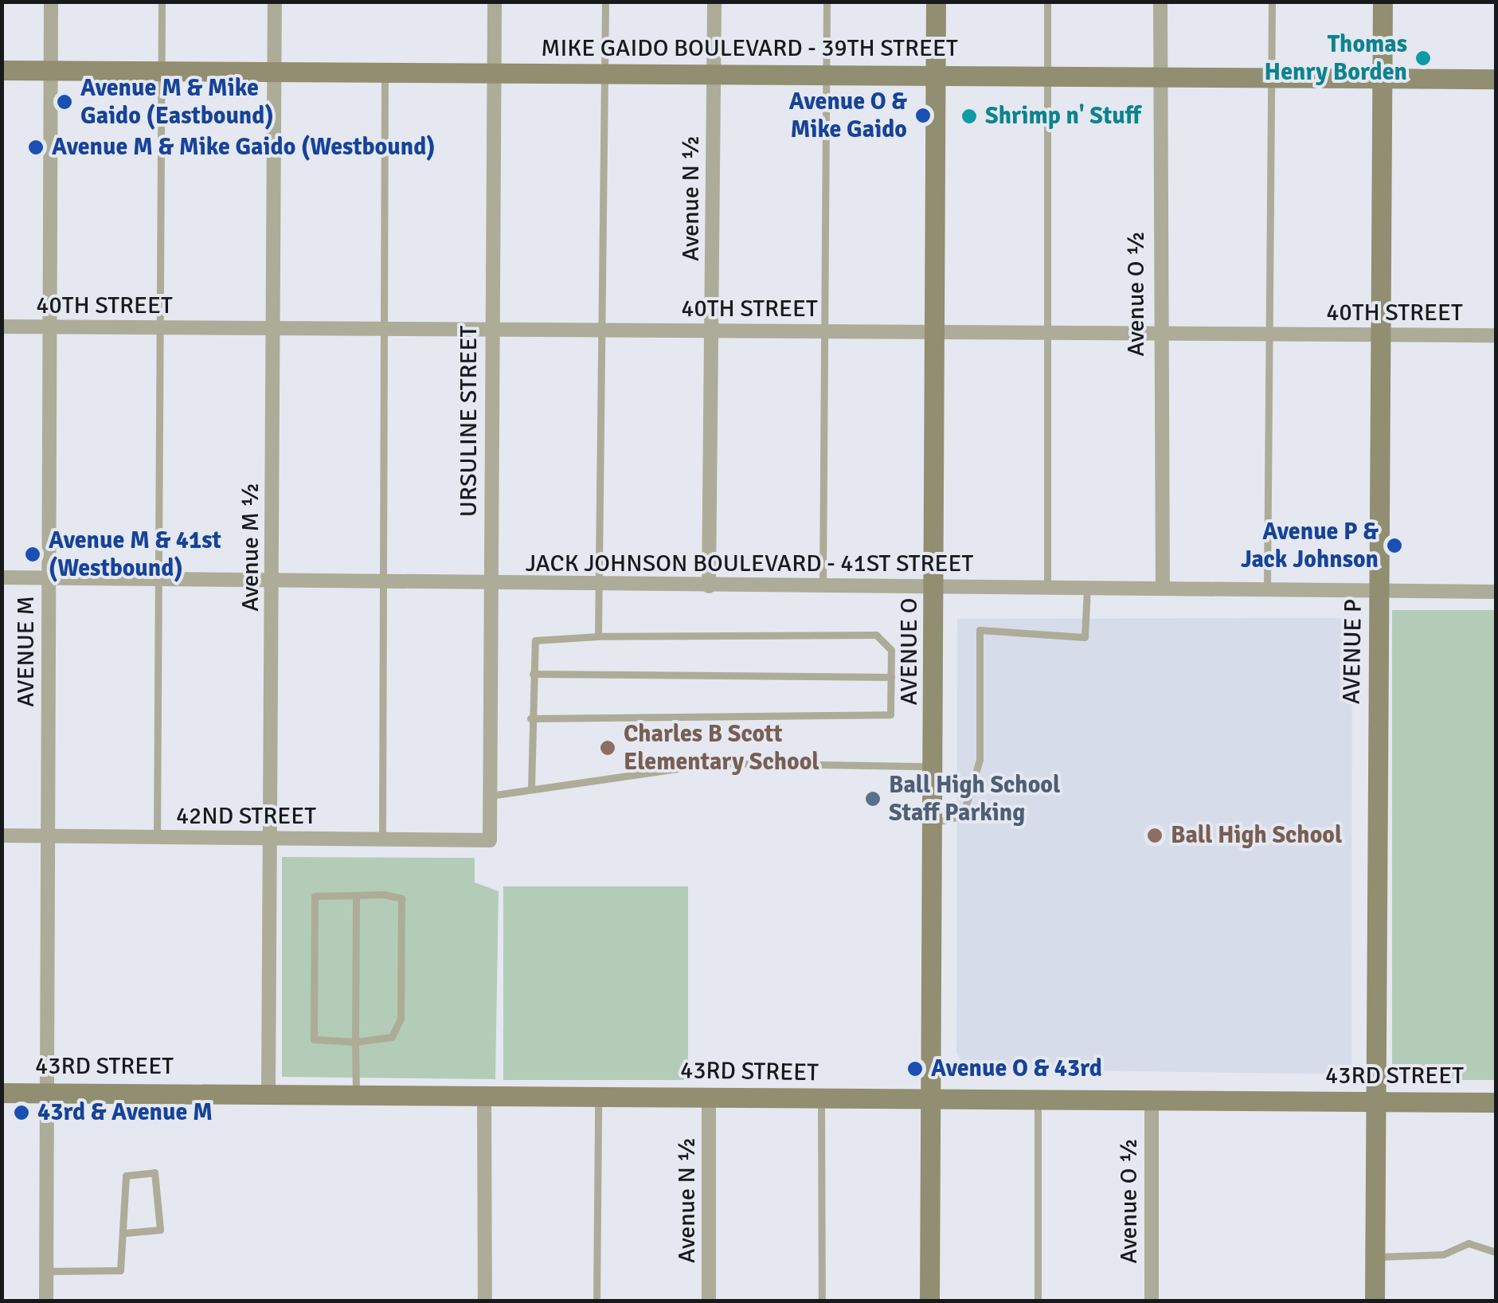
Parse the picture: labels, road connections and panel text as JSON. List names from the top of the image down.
{
  "streets": {
    "main road": [
      "MIKE GAIDO BOULEVARD - 39TH STREET",
      "AVENUE O",
      "AVENUE P",
      "43RD STREET"
    ],
    "street": [
      "Avenue N ½",
      "Avenue O ½",
      "40TH STREET",
      "URSULINE STREET",
      "Avenue M ½",
      "JACK JOHNSON BOULEVARD - 41ST STREET",
      "AVENUE M",
      "42ND STREET"
    ]
  },
  "crossings": [
    ["MIKE GAIDO BOULEVARD - 39TH STREET", "Avenue N ½"],
    ["MIKE GAIDO BOULEVARD - 39TH STREET", "Avenue O ½"],
    ["MIKE GAIDO BOULEVARD - 39TH STREET", "URSULINE STREET"],
    ["MIKE GAIDO BOULEVARD - 39TH STREET", "Avenue M ½"],
    ["MIKE GAIDO BOULEVARD - 39TH STREET", "AVENUE M"],
    ["MIKE GAIDO BOULEVARD - 39TH STREET", "AVENUE O"],
    ["MIKE GAIDO BOULEVARD - 39TH STREET", "AVENUE P"],
    ["Avenue N ½", "40TH STREET"],
    ["Avenue N ½", "JACK JOHNSON BOULEVARD - 41ST STREET"],
    ["Avenue N ½", "43RD STREET"],
    ["Avenue O ½", "40TH STREET"],
    ["Avenue O ½", "JACK JOHNSON BOULEVARD - 41ST STREET"],
    ["Avenue O ½", "43RD STREET"],
    ["40TH STREET", "URSULINE STREET"],
    ["40TH STREET", "Avenue M ½"],
    ["40TH STREET", "AVENUE M"],
    ["40TH STREET", "AVENUE O"],
    ["40TH STREET", "AVENUE P"],
    ["URSULINE STREET", "JACK JOHNSON BOULEVARD - 41ST STREET"],
    ["URSULINE STREET", "42ND STREET"],
    ["Avenue M ½", "JACK JOHNSON BOULEVARD - 41ST STREET"],
    ["Avenue M ½", "42ND STREET"],
    ["Avenue M ½", "43RD STREET"],
    ["JACK JOHNSON BOULEVARD - 41ST STREET", "AVENUE M"],
    ["JACK JOHNSON BOULEVARD - 41ST STREET", "AVENUE O"],
    ["JACK JOHNSON BOULEVARD - 41ST STREET", "AVENUE P"],
    ["AVENUE M", "42ND STREET"],
    ["AVENUE M", "43RD STREET"],
    ["AVENUE O", "43RD STREET"],
    ["AVENUE P", "43RD STREET"]
  ],
  "places": [
    "Thomas Henry Borden",
    "Avenue M & Mike Gaido (Eastbound)",
    "Avenue O & Mike Gaido",
    "Shrimp n' Stuff",
    "Avenue M & Mike Gaido (Westbound)",
    "Avenue P & Jack Johnson",
    "Avenue M & 41st (Westbound)",
    "Charles B Scott Elementary School",
    "Ball High School Staff Parking",
    "Ball High School",
    "Avenue O & 43rd",
    "43rd & Avenue M"
  ]
}
